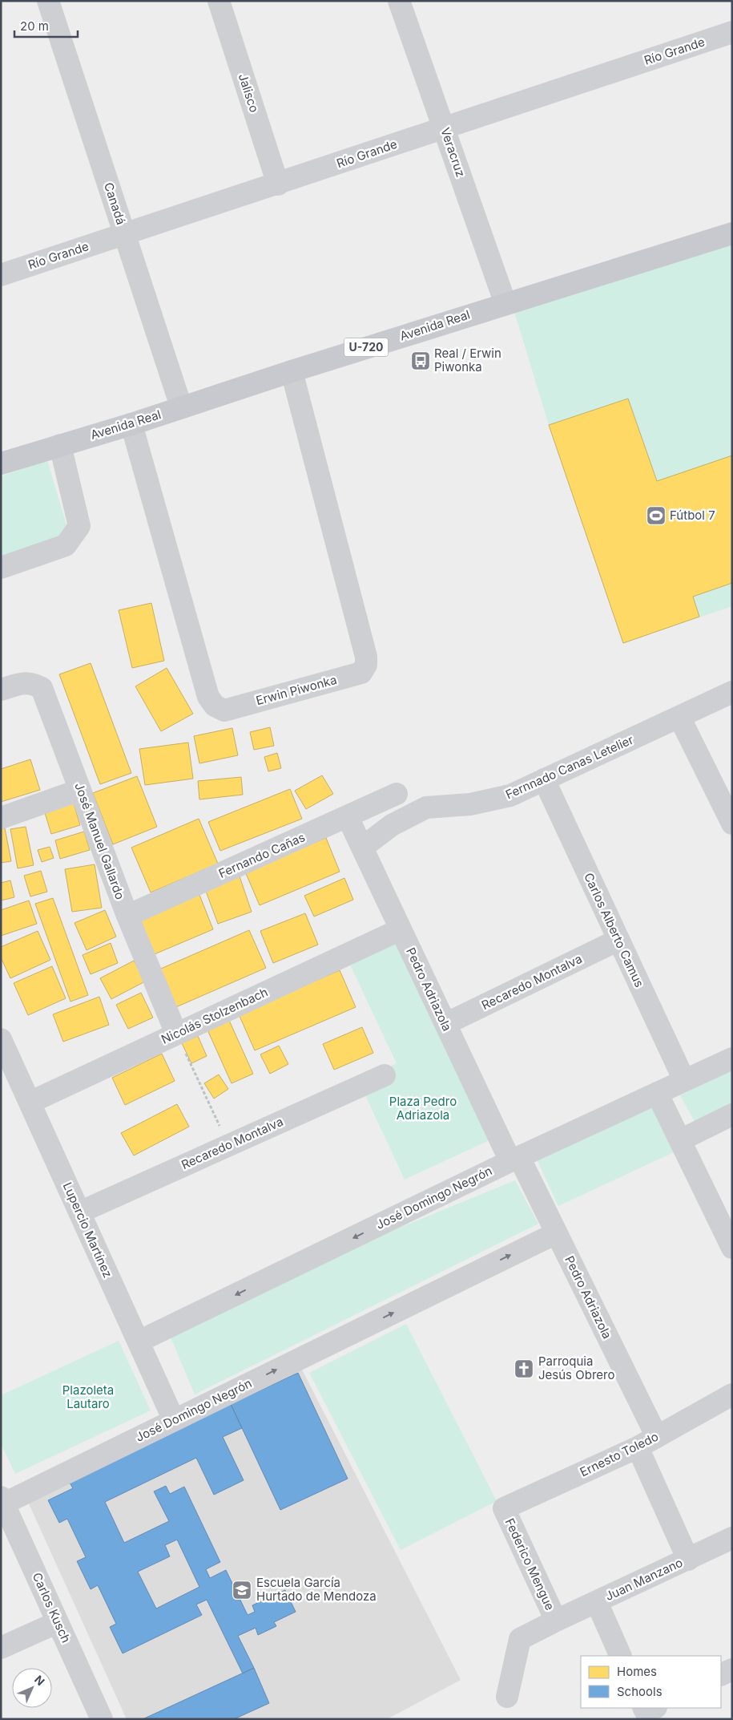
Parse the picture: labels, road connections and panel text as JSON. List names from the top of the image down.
{
  "streets": {
    "main road": ["Avenida Real", "U-720"],
    "street": [
      "Río Grande",
      "Jalisco",
      "Veracruz",
      "Canadá",
      "Erwin Piwonka",
      "Fernnado Canas Letelier",
      "José Manuel Gallardo",
      "Fernando Cañas",
      "Carlos Alberto Camus",
      "Recaredo Montalva",
      "Pedro Adriazola",
      "Nicolás Stolzenbach",
      "José Domingo Negrón",
      "Lupercio Martínez",
      "Ernesto Toledo",
      "Federico Mengue",
      "Juan Manzano",
      "Carlos Kusch"
    ]
  },
  "crossings": [
    ["Río Grande", "Jalisco"],
    ["Río Grande", "Veracruz"],
    ["Río Grande", "Canadá"],
    ["Veracruz", "Avenida Real"],
    ["Canadá", "Avenida Real"],
    ["Avenida Real", "Erwin Piwonka"],
    ["Fernnado Canas Letelier", "Carlos Alberto Camus"],
    ["Fernnado Canas Letelier", "Pedro Adriazola"],
    ["José Manuel Gallardo", "Fernando Cañas"],
    ["José Manuel Gallardo", "Nicolás Stolzenbach"],
    ["Fernando Cañas", "Pedro Adriazola"],
    ["Carlos Alberto Camus", "Recaredo Montalva"],
    ["Carlos Alberto Camus", "José Domingo Negrón"],
    ["Recaredo Montalva", "Pedro Adriazola"],
    ["Recaredo Montalva", "Lupercio Martínez"],
    ["Pedro Adriazola", "Nicolás Stolzenbach"],
    ["Pedro Adriazola", "José Domingo Negrón"],
    ["Pedro Adriazola", "Ernesto Toledo"],
    ["Nicolás Stolzenbach", "Lupercio Martínez"],
    ["José Domingo Negrón", "Lupercio Martínez"],
    ["José Domingo Negrón", "Carlos Kusch"],
    ["Ernesto Toledo", "Federico Mengue"],
    ["Federico Mengue", "Juan Manzano"]
  ],
  "parks": ["Plaza Pedro Adriazola", "Plazoleta Lautaro"],
  "places": {
    "bus stop": ["Real / Erwin Piwonka"],
    "sports": ["Fútbol 7"],
    "church": ["Parroquia Jesús Obrero"],
    "school or university": ["Escuela García Hurtado de Mendoza"]
  },
  "legend": ["Homes", "Schools"],
  "scale_bar": "20 m",
  "north": "top right"
}
